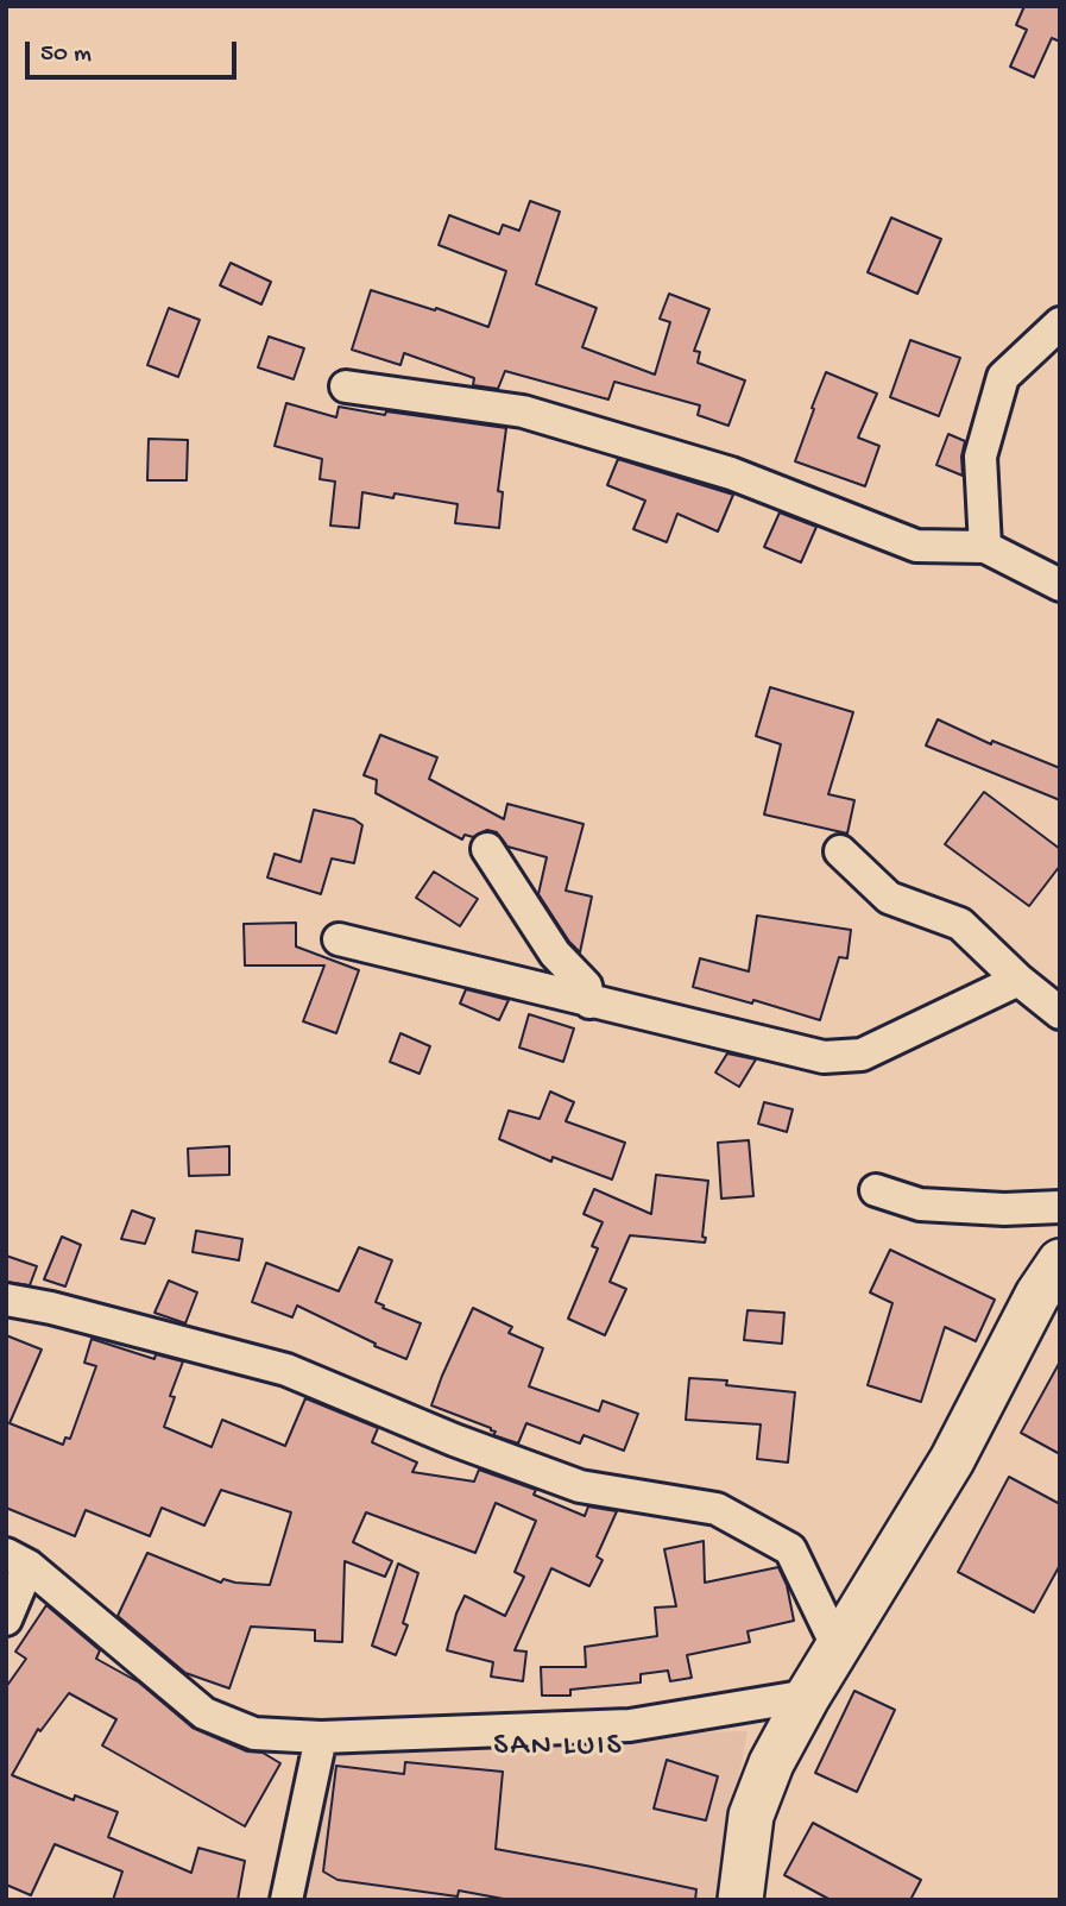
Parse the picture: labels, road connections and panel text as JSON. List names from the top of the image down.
{
  "districts": ["SAN LUIS"],
  "scale_bar": "50 m"
}
